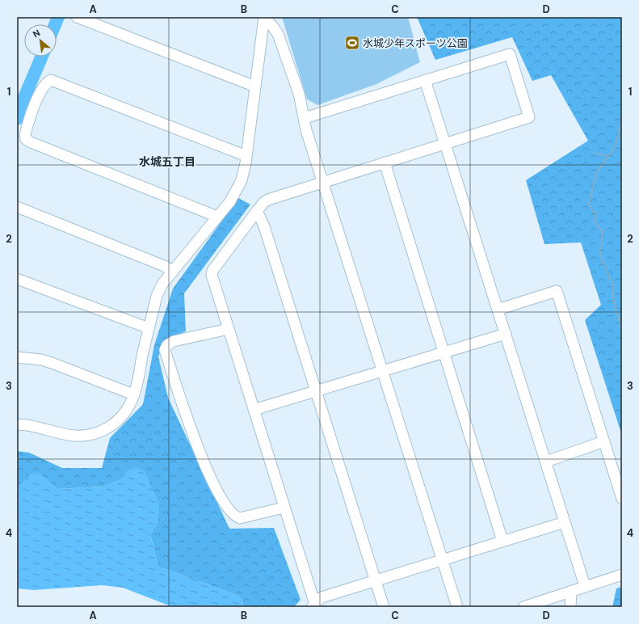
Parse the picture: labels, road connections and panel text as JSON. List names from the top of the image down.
{
  "districts": ["水城五丁目"],
  "places": {
    "sports": ["水城少年スポーツ公園"]
  },
  "north": "top left",
  "grid": {
    "columns": [
      "A",
      "B",
      "C",
      "D"
    ],
    "rows": [
      "1",
      "2",
      "3",
      "4"
    ]
  }
}
